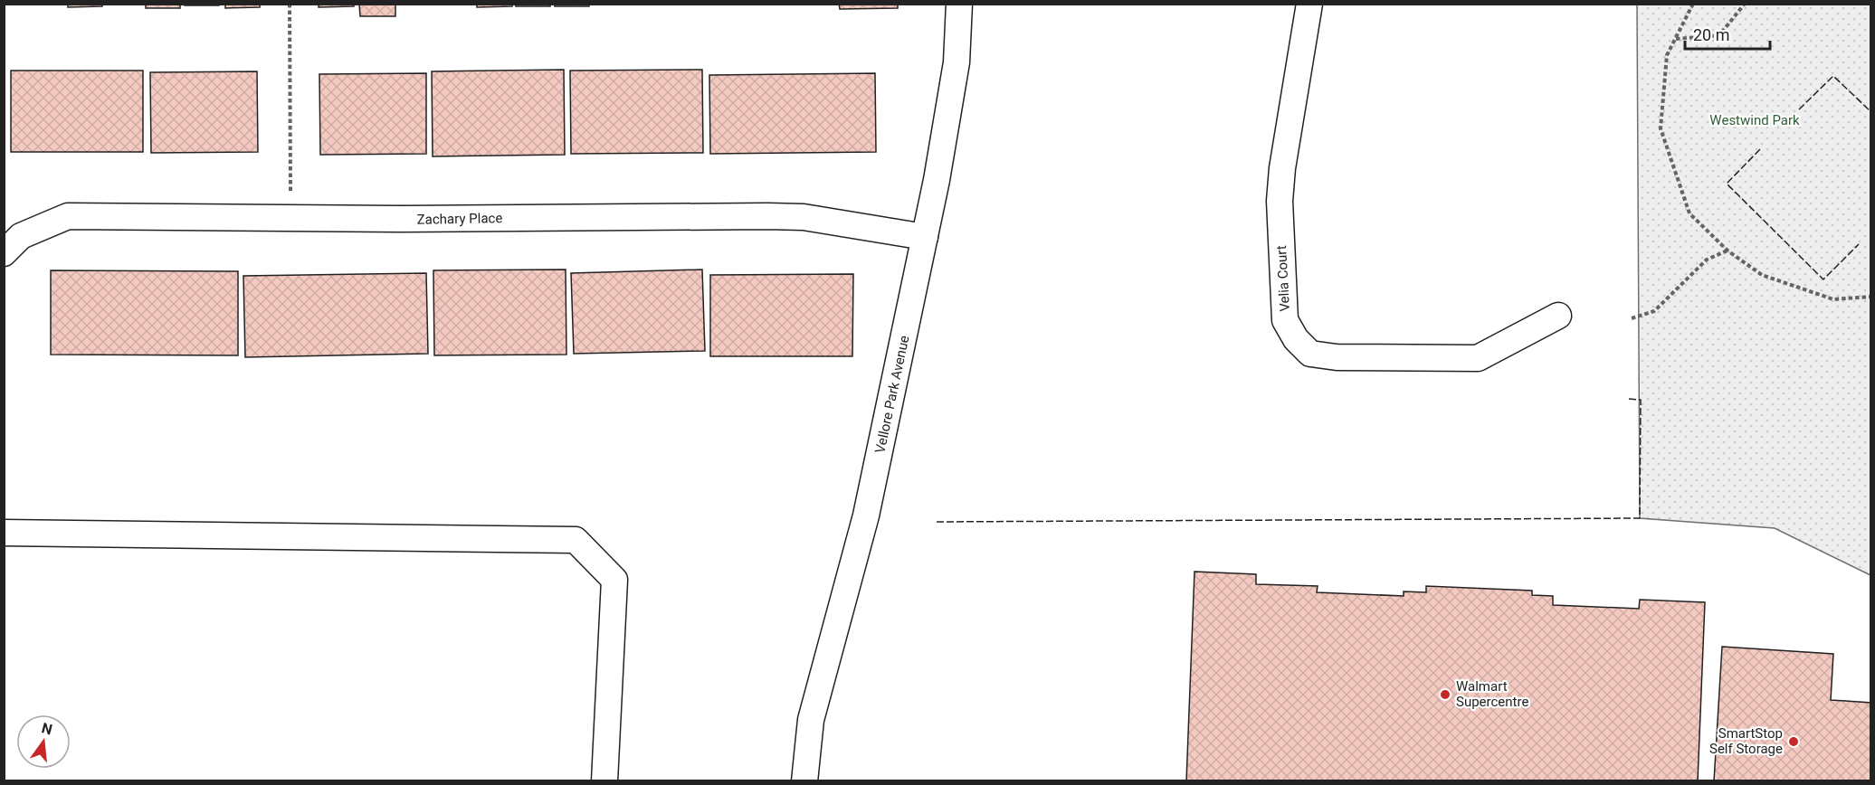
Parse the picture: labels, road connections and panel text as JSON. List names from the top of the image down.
{
  "streets": {
    "street": ["Zachary Place", "Velia Court", "Vellore Park Avenue"]
  },
  "crossings": [
    ["Zachary Place", "Vellore Park Avenue"]
  ],
  "parks": ["Westwind Park"],
  "places": ["Walmart Supercentre", "SmartStop Self Storage"],
  "scale_bar": "20 m",
  "north": "top"
}
